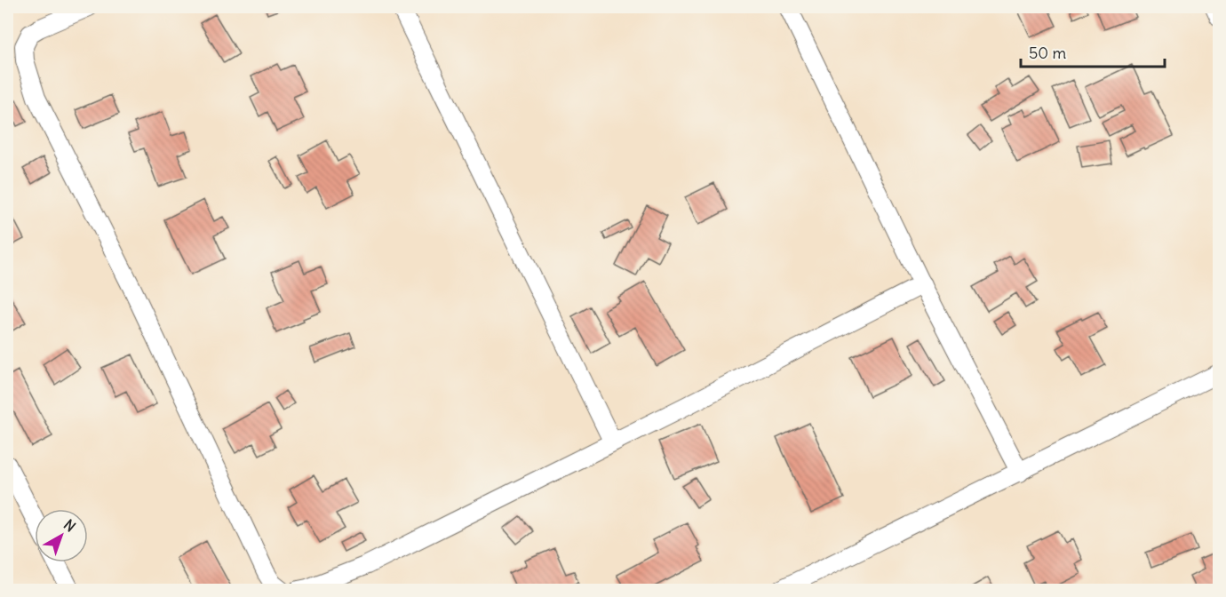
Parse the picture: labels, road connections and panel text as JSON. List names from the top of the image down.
{
  "scale_bar": "50 m",
  "north": "top right"
}
